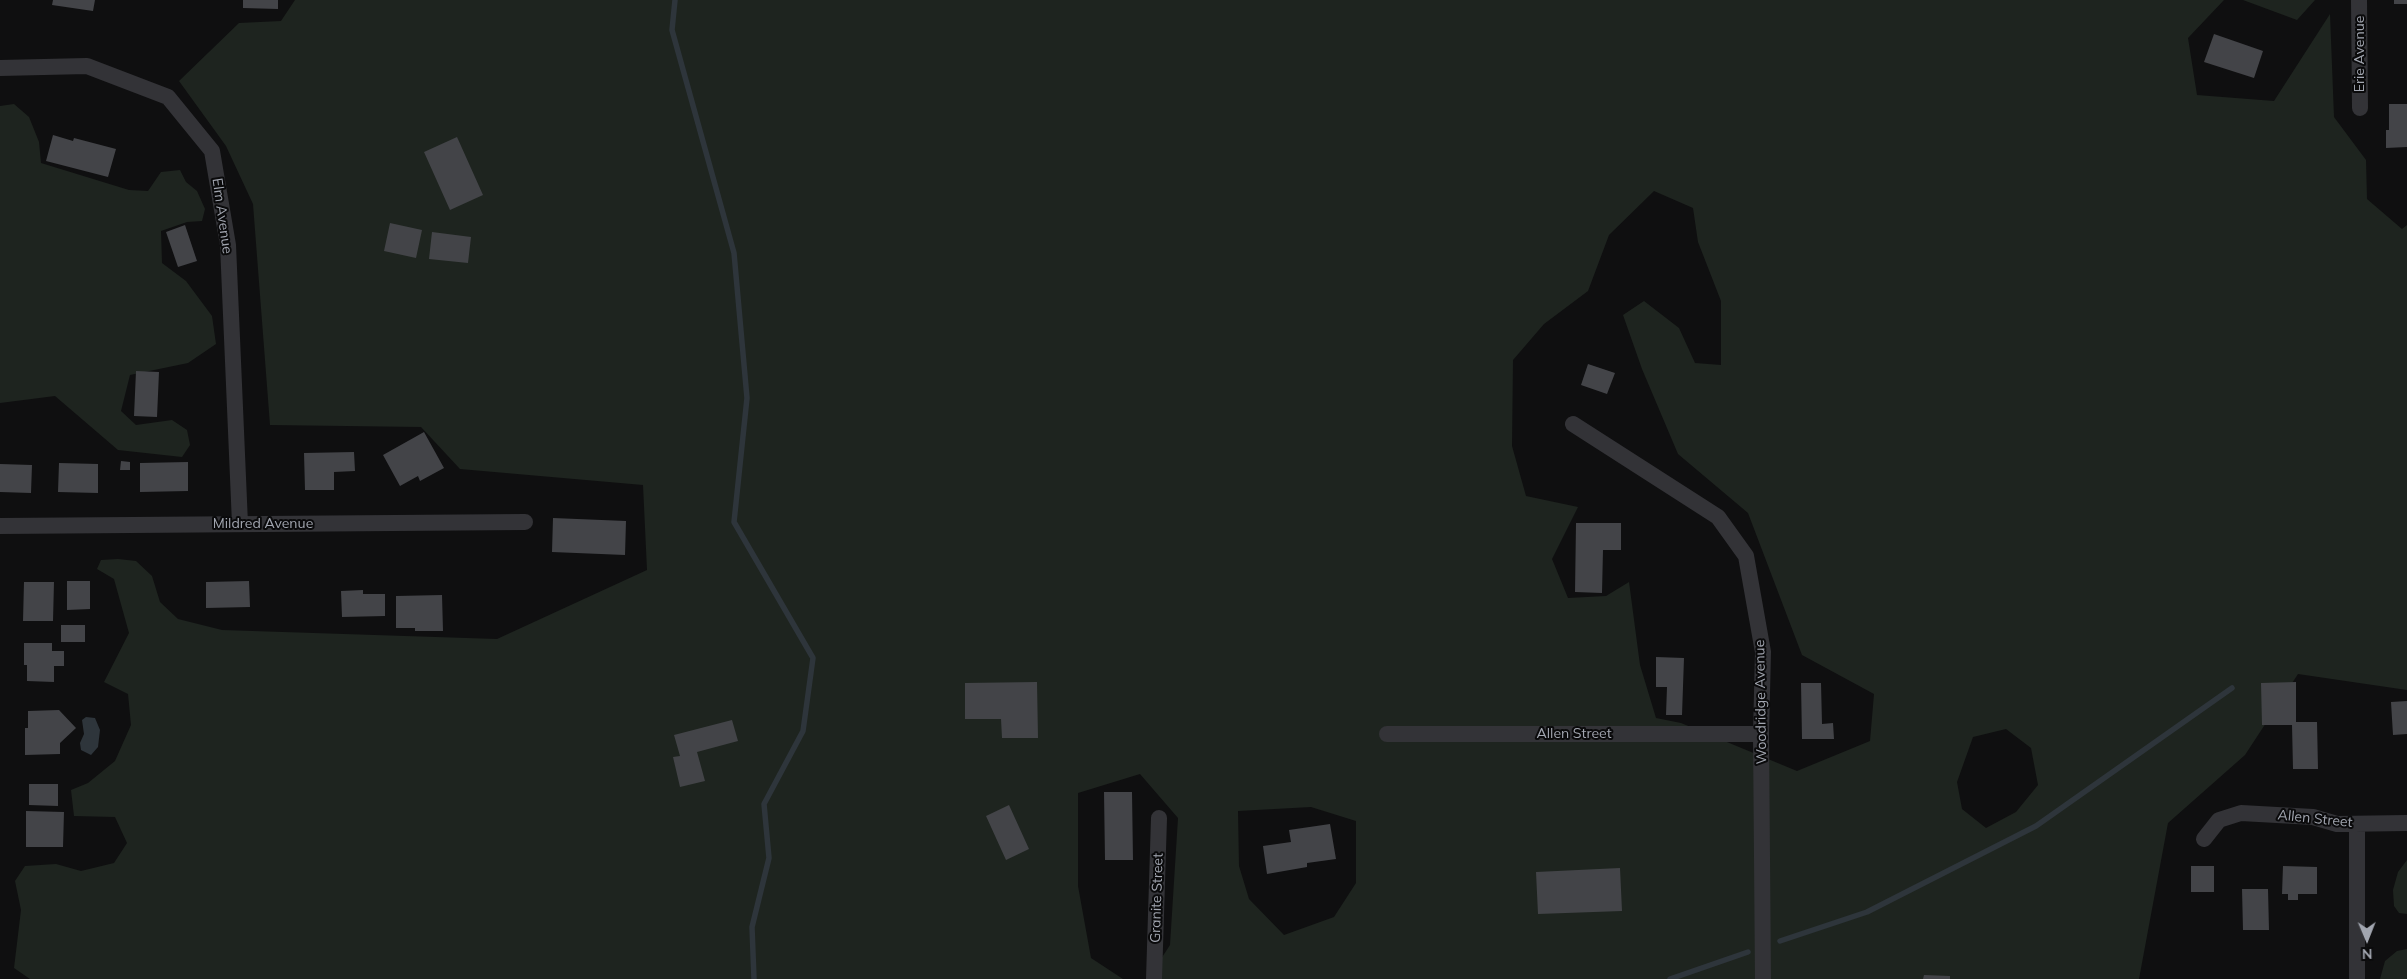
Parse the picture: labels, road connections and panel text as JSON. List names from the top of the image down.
{
  "streets": {
    "street": [
      "Erie Avenue",
      "Elm Avenue",
      "Mildred Avenue",
      "Woodridge Avenue",
      "Allen Street",
      "Granite Street"
    ]
  },
  "crossings": [
    ["Elm Avenue", "Mildred Avenue"],
    ["Woodridge Avenue", "Allen Street"]
  ],
  "north": "bottom"
}
